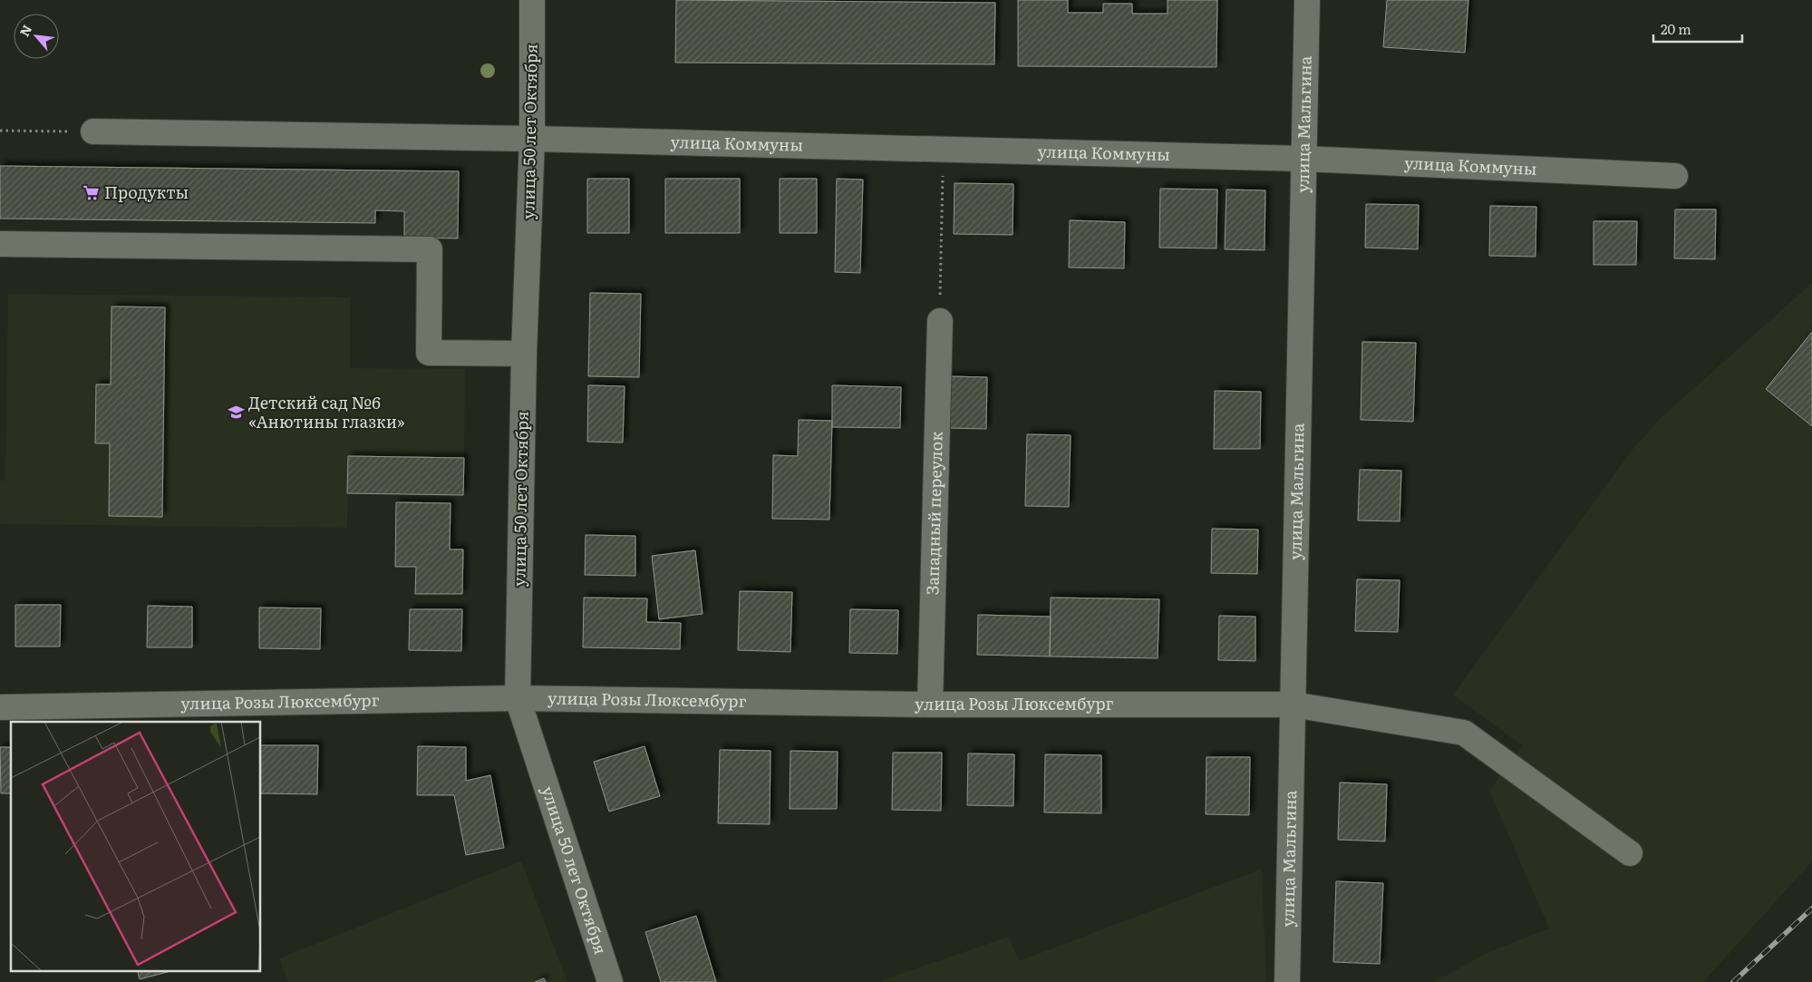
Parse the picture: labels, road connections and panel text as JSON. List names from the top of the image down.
{
  "streets": {
    "street": [
      "улица Мальгина",
      "улица 50 лет Октября",
      "улица Коммуны",
      "Западный переулок",
      "улица Розы Люксембург"
    ]
  },
  "crossings": [
    ["улица Мальгина", "улица Коммуны"],
    ["улица Мальгина", "улица Розы Люксембург"],
    ["улица 50 лет Октября", "улица Коммуны"],
    ["улица 50 лет Октября", "улица Розы Люксембург"],
    ["Западный переулок", "улица Розы Люксембург"]
  ],
  "places": {
    "supermarket": ["Продукты"],
    "school or university": ["Детский сад №6 «Анютины глазки»"]
  },
  "scale_bar": "20 m",
  "north": "top left"
}
